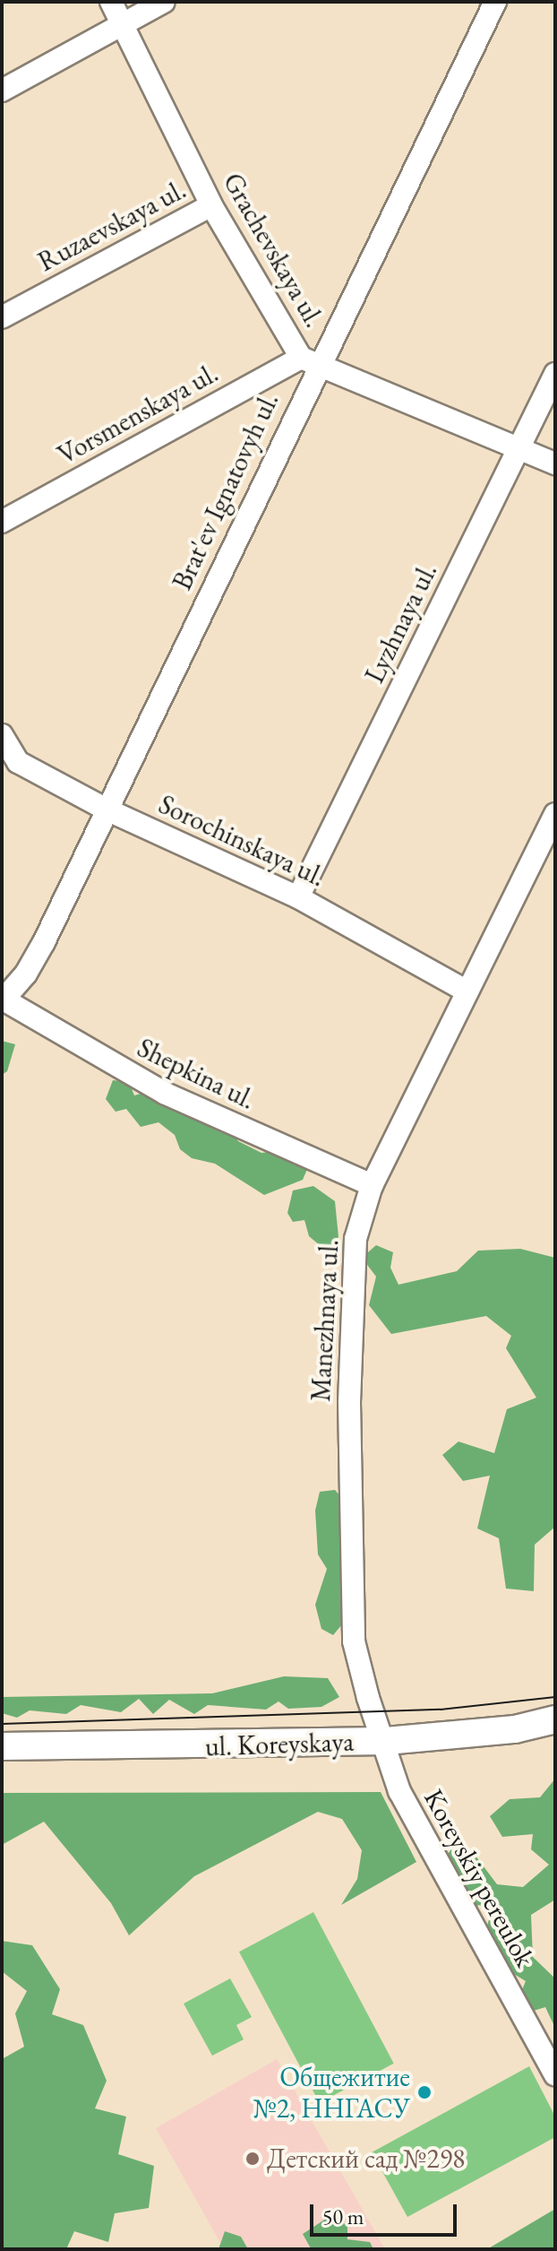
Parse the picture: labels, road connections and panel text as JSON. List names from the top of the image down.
{
  "streets": {
    "street": [
      "Ruzaevskaya ul.",
      "Grachevskaya ul.",
      "Vorsmenskaya ul.",
      "Brat'ev Ignatovyh ul.",
      "Lyzhnaya ul.",
      "Sorochinskaya ul.",
      "Shepkina ul.",
      "Manezhnaya ul.",
      "ul. Koreyskaya",
      "Koreyskiy pereulok"
    ]
  },
  "crossings": [
    ["Ruzaevskaya ul.", "Grachevskaya ul."],
    ["Grachevskaya ul.", "Vorsmenskaya ul."],
    ["Grachevskaya ul.", "Brat'ev Ignatovyh ul."],
    ["Grachevskaya ul.", "Lyzhnaya ul."],
    ["Vorsmenskaya ul.", "Brat'ev Ignatovyh ul."],
    ["Brat'ev Ignatovyh ul.", "Sorochinskaya ul."],
    ["Brat'ev Ignatovyh ul.", "Shepkina ul."],
    ["Lyzhnaya ul.", "Sorochinskaya ul."],
    ["Sorochinskaya ul.", "Manezhnaya ul."],
    ["Shepkina ul.", "Manezhnaya ul."],
    ["Manezhnaya ul.", "ul. Koreyskaya"],
    ["Manezhnaya ul.", "Koreyskiy pereulok"],
    ["ul. Koreyskaya", "Koreyskiy pereulok"]
  ],
  "places": ["Общежитие №2, ННГАСУ", "Детский сад №298"],
  "scale_bar": "50 m"
}
